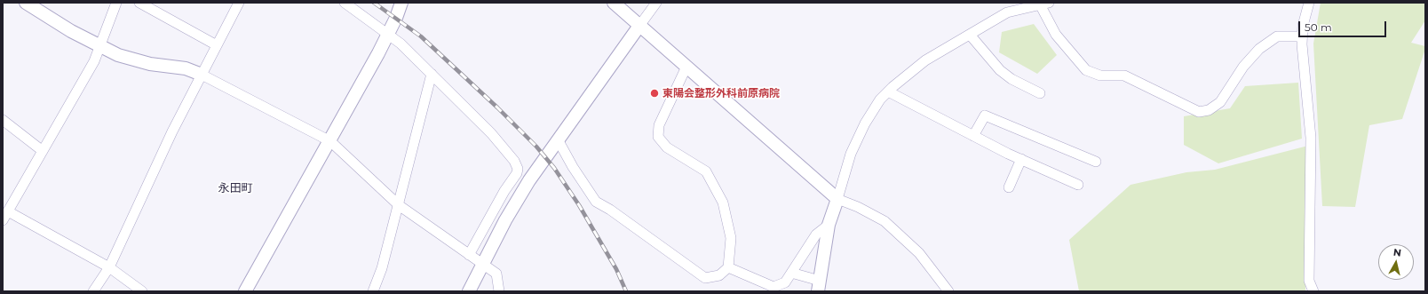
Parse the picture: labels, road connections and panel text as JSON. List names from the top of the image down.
{
  "districts": ["永田町"],
  "places": ["東陽会整形外科前原病院"],
  "scale_bar": "50 m",
  "north": "top"
}
